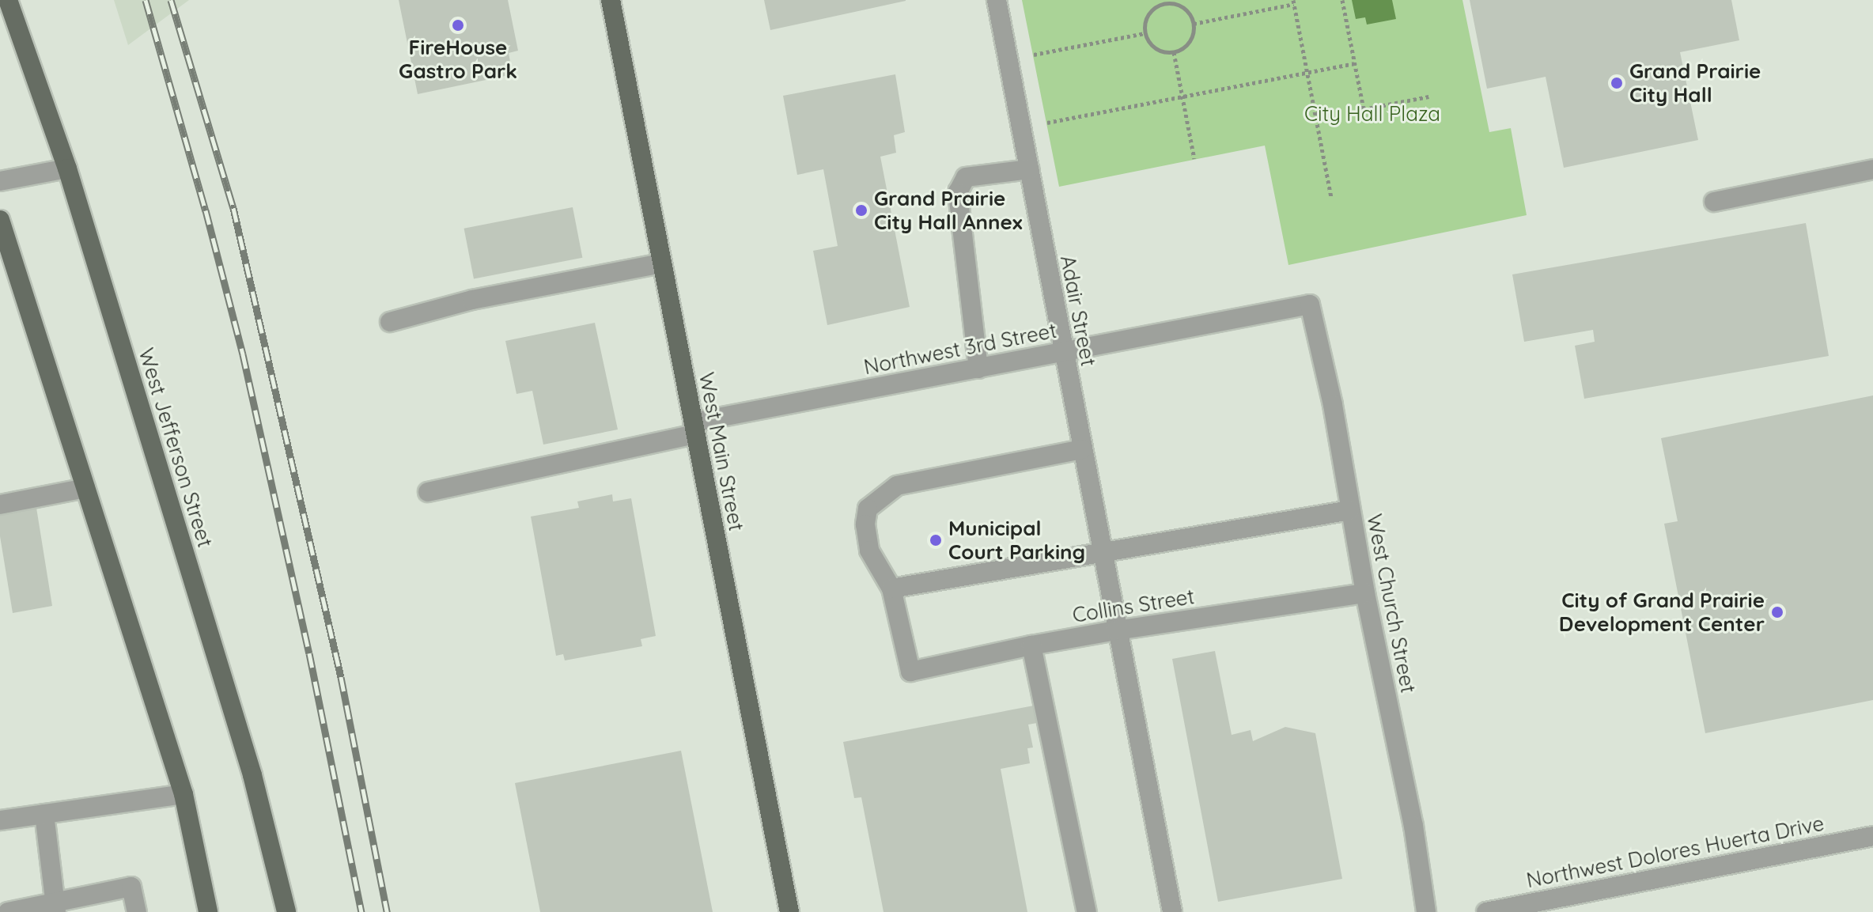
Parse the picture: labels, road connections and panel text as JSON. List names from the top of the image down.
{
  "streets": {
    "main road": ["West Jefferson Street", "West Main Street"],
    "street": [
      "Adair Street",
      "Northwest 3rd Street",
      "West Church Street",
      "Collins Street",
      "Northwest Dolores Huerta Drive"
    ]
  },
  "crossings": [
    ["Adair Street", "Northwest 3rd Street"],
    ["Adair Street", "Collins Street"],
    ["Northwest 3rd Street", "West Main Street"],
    ["Northwest 3rd Street", "West Church Street"],
    ["West Church Street", "Collins Street"]
  ],
  "parks": ["City Hall Plaza"],
  "places": [
    "FireHouse Gastro Park",
    "Grand Prairie City Hall",
    "Grand Prairie City Hall Annex",
    "Municipal Court Parking",
    "City of Grand Prairie Development Center"
  ]
}
